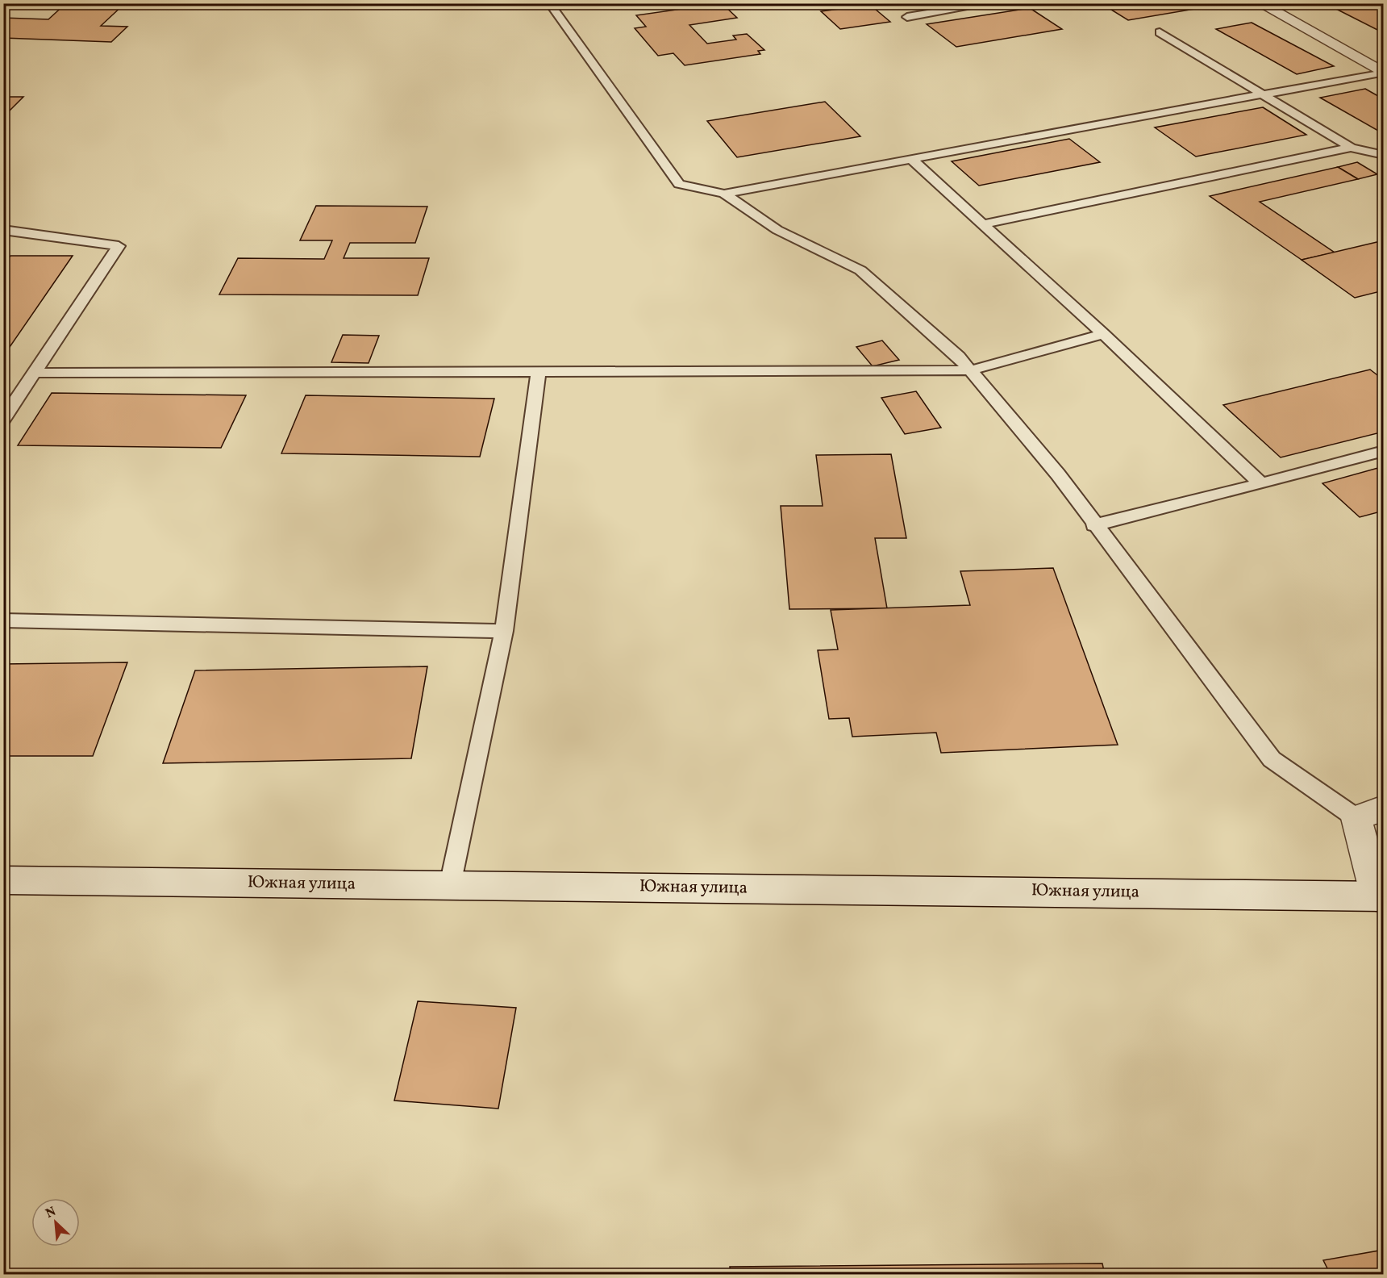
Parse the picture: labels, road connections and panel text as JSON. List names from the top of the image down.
{
  "streets": {
    "main road": ["Южная улица"]
  },
  "north": "top left"
}
